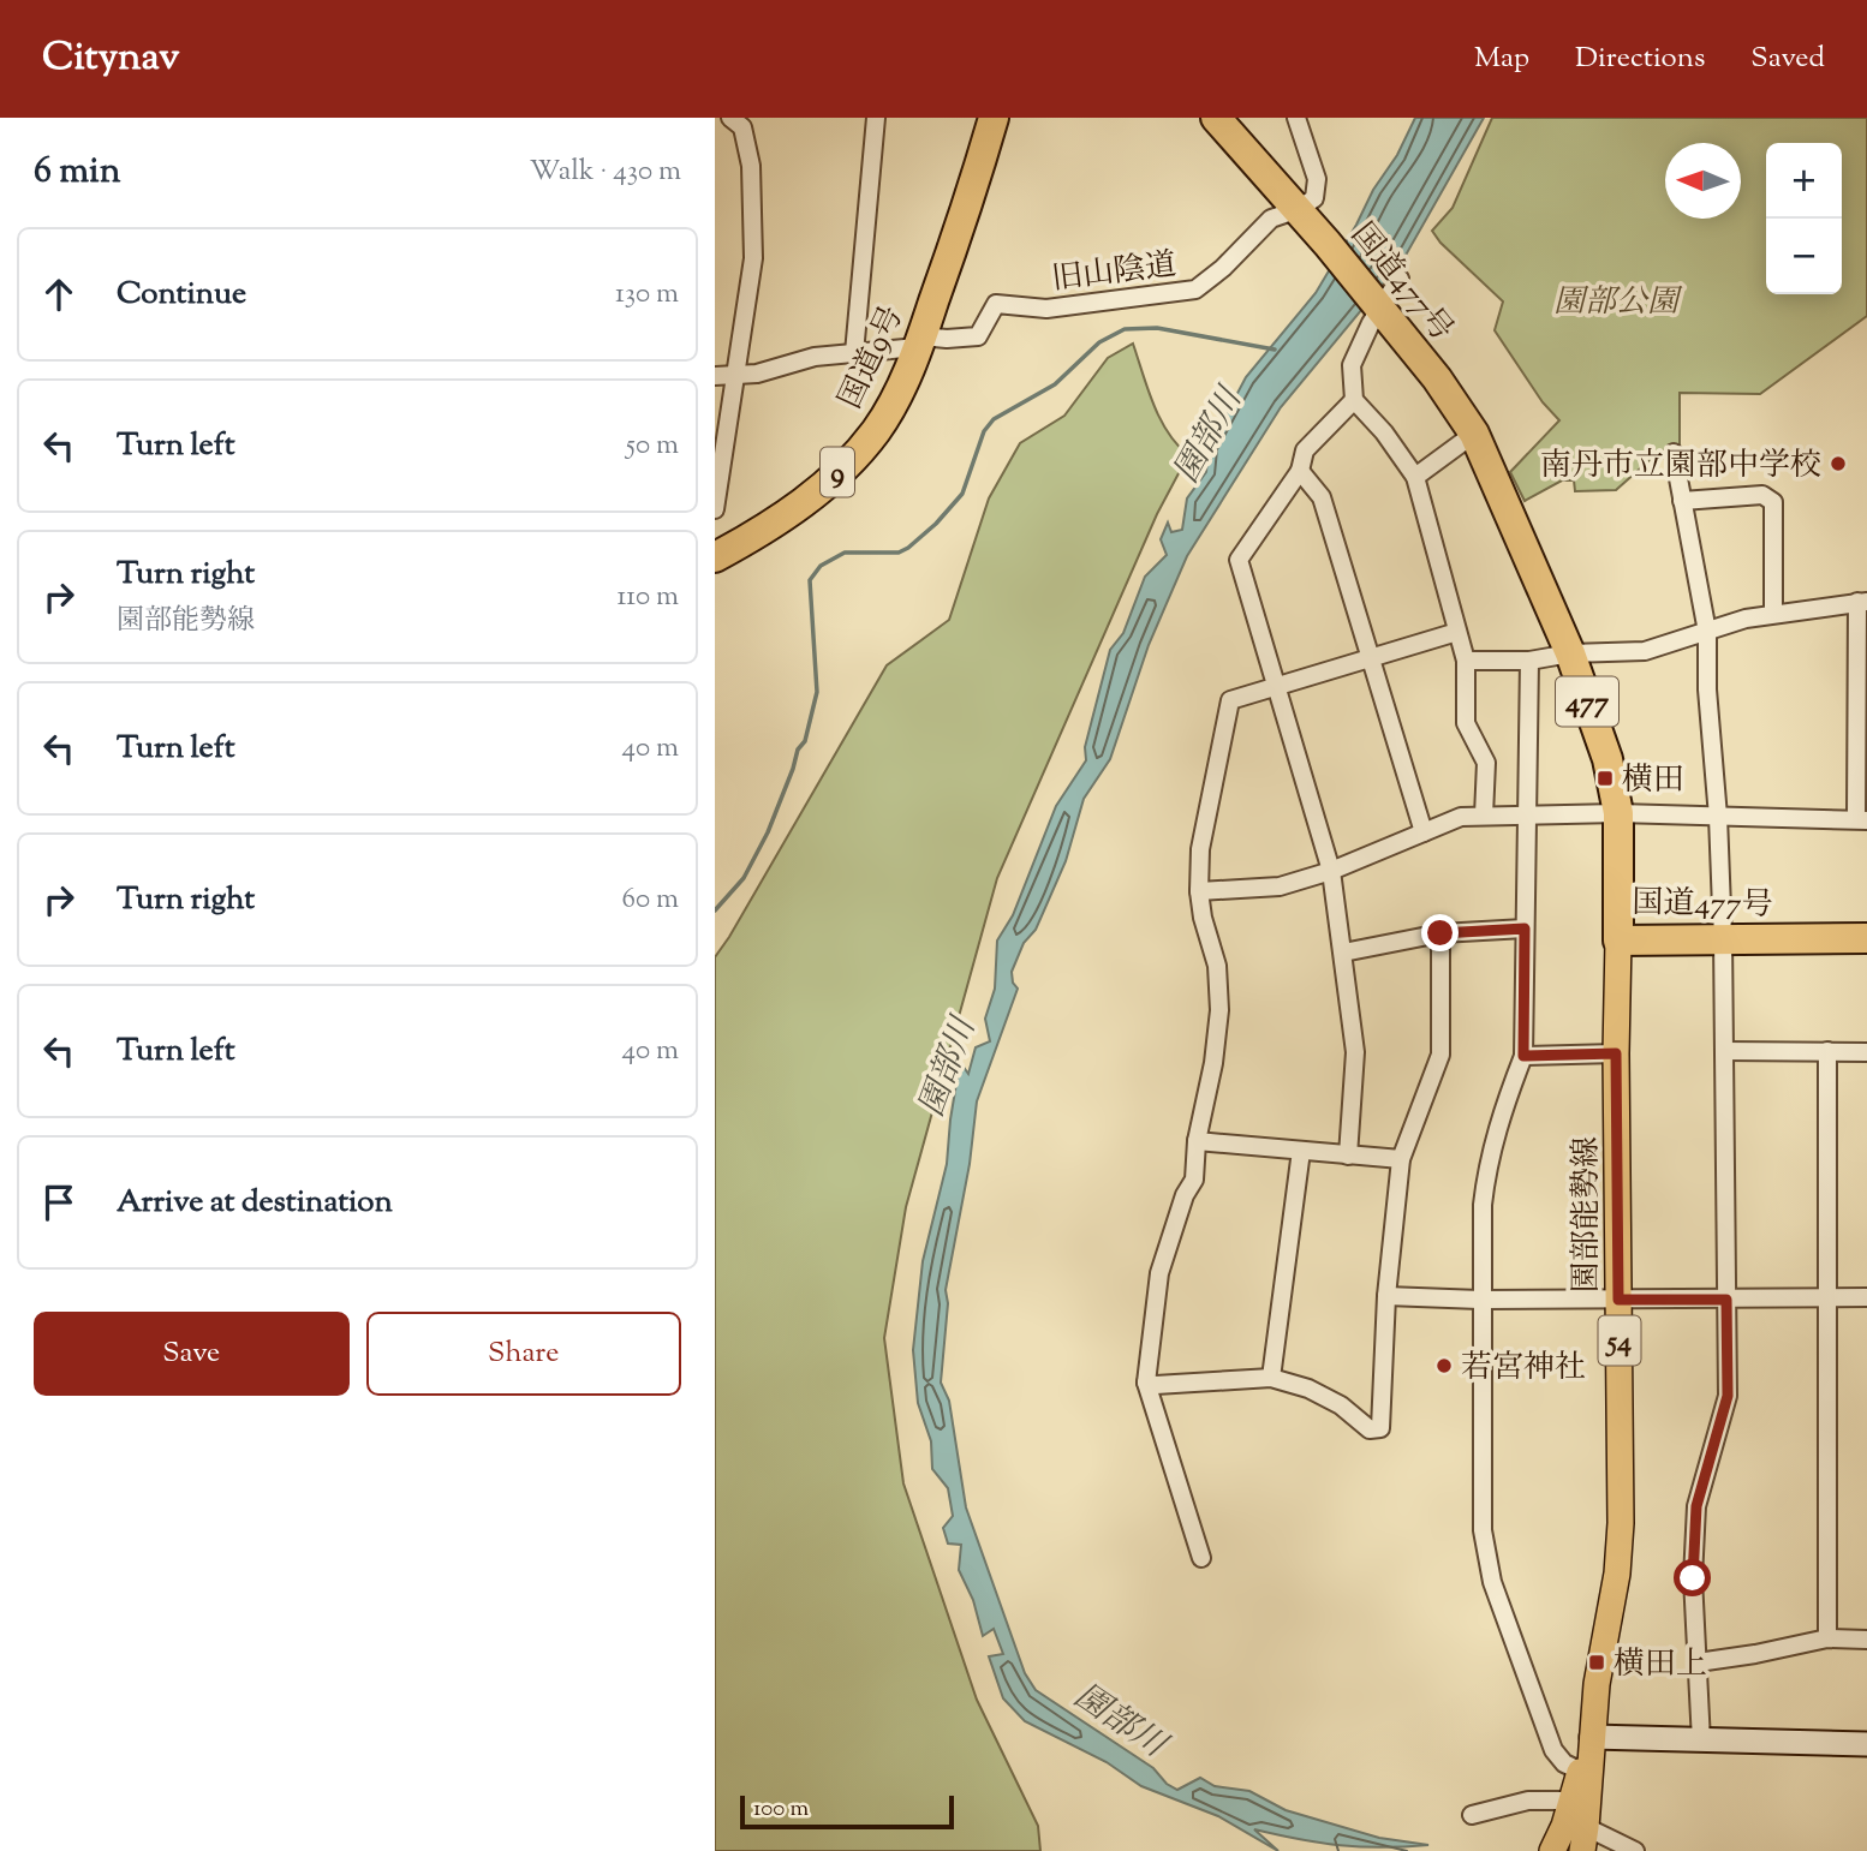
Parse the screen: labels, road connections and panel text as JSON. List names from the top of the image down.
{
  "streets": {
    "highway": [
      "国道477号",
      "国道9号",
      "9",
      "477"
    ],
    "main road": ["園部能勢線", "54"],
    "street": ["旧山陰道"]
  },
  "crossings": [
    ["旧山陰道", "国道477号"],
    ["旧山陰道", "国道9号"],
    ["国道477号", "園部能勢線"]
  ],
  "water": ["園部川"],
  "parks": ["園部公園"],
  "places": {
    "other": ["南丹市立園部中学校", "若宮神社"],
    "transit": ["横田", "横田上"]
  },
  "scale_bar": "100 m",
  "north": "left",
  "page": {
    "header": "Citynav",
    "nav": ["Map", "Directions", "Saved"],
    "heading": ["6 min", "Walk · 430 m"],
    "map_buttons": ["+", "−"],
    "list": [
      ["Continue", "130 m"],
      ["Turn left", "50 m"],
      ["Turn right", "園部能勢線", "110 m"],
      ["Turn left", "40 m"],
      ["Turn right", "60 m"],
      ["Turn left", "40 m"],
      "Arrive at destination"
    ],
    "buttons": ["Save", "Share"],
    "scale": "100 m"
  }
}
